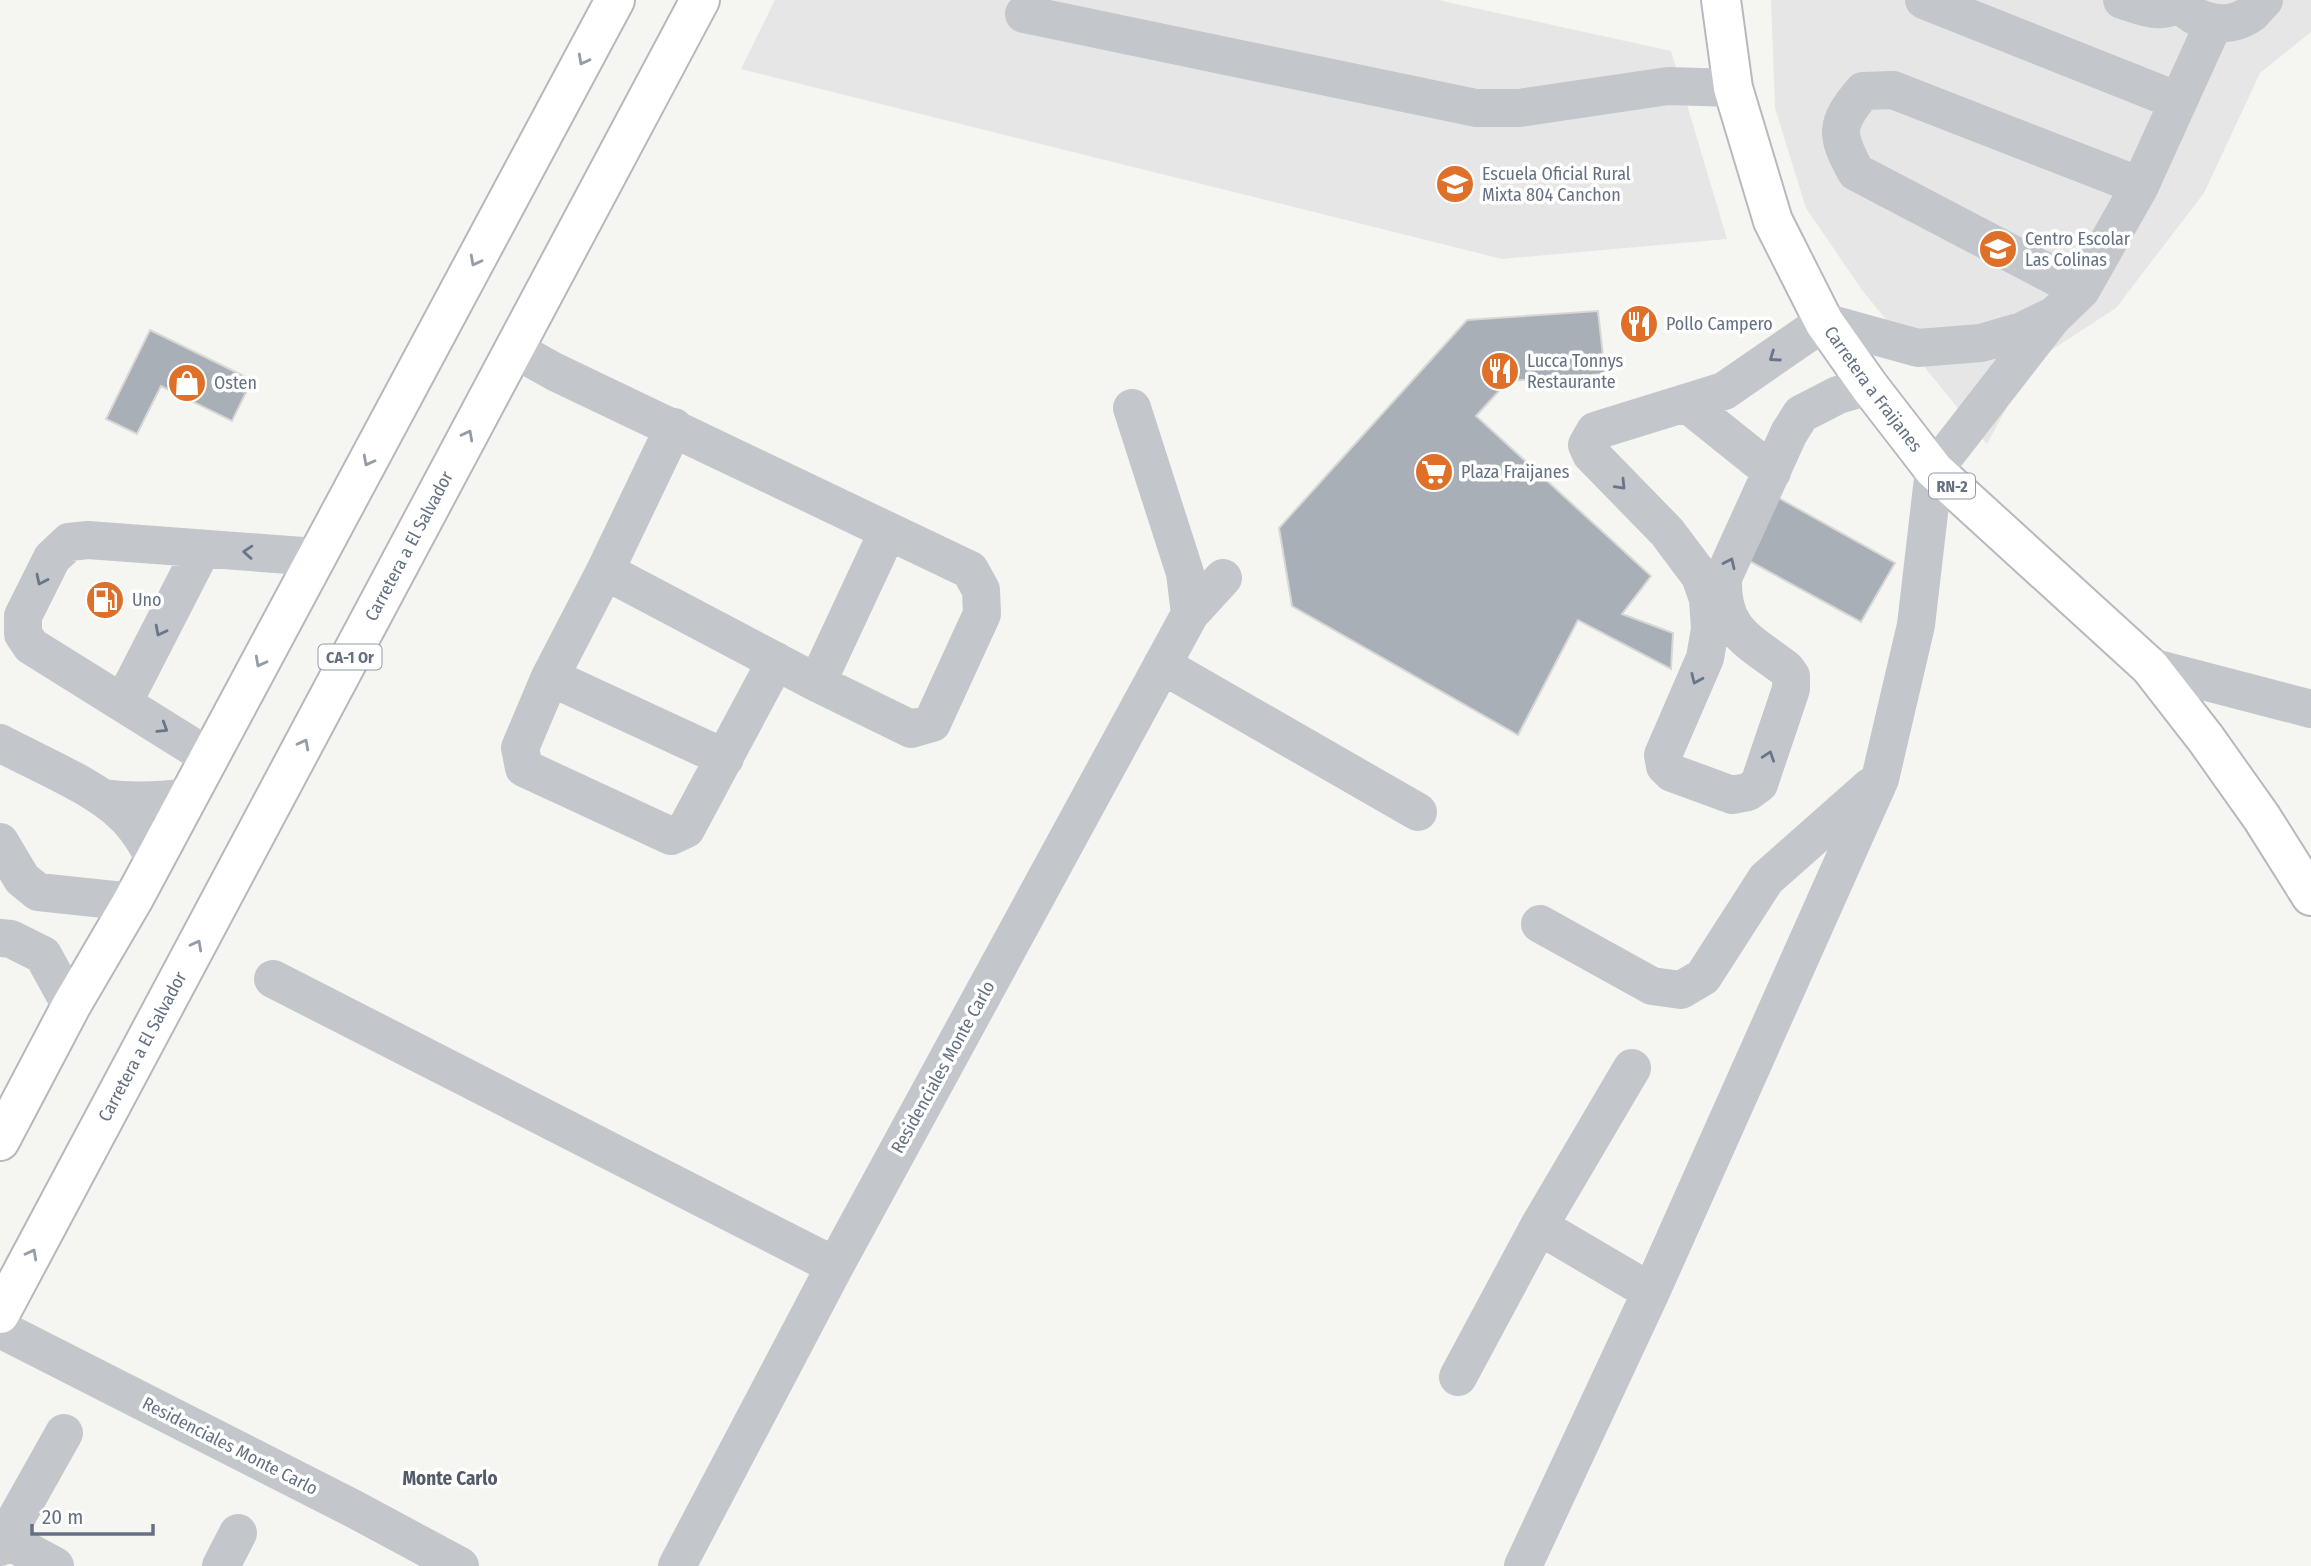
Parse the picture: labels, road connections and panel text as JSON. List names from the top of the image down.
{
  "streets": {
    "main road": [
      "Carretera a Fraijanes",
      "RN-2",
      "Carretera a El Salvador",
      "CA-1 Or"
    ],
    "street": ["Residenciales Monte Carlo"]
  },
  "districts": ["Monte Carlo"],
  "places": {
    "school or university": ["Escuela Oficial Rural Mixta 804 Canchon", "Centro Escolar Las Colinas"],
    "restaurant": ["Pollo Campero", "Lucca Tonnys Restaurante"],
    "shop": ["Osten"],
    "supermarket": ["Plaza Fraijanes"],
    "fuel station": ["Uno"]
  },
  "scale_bar": "20 m"
}
